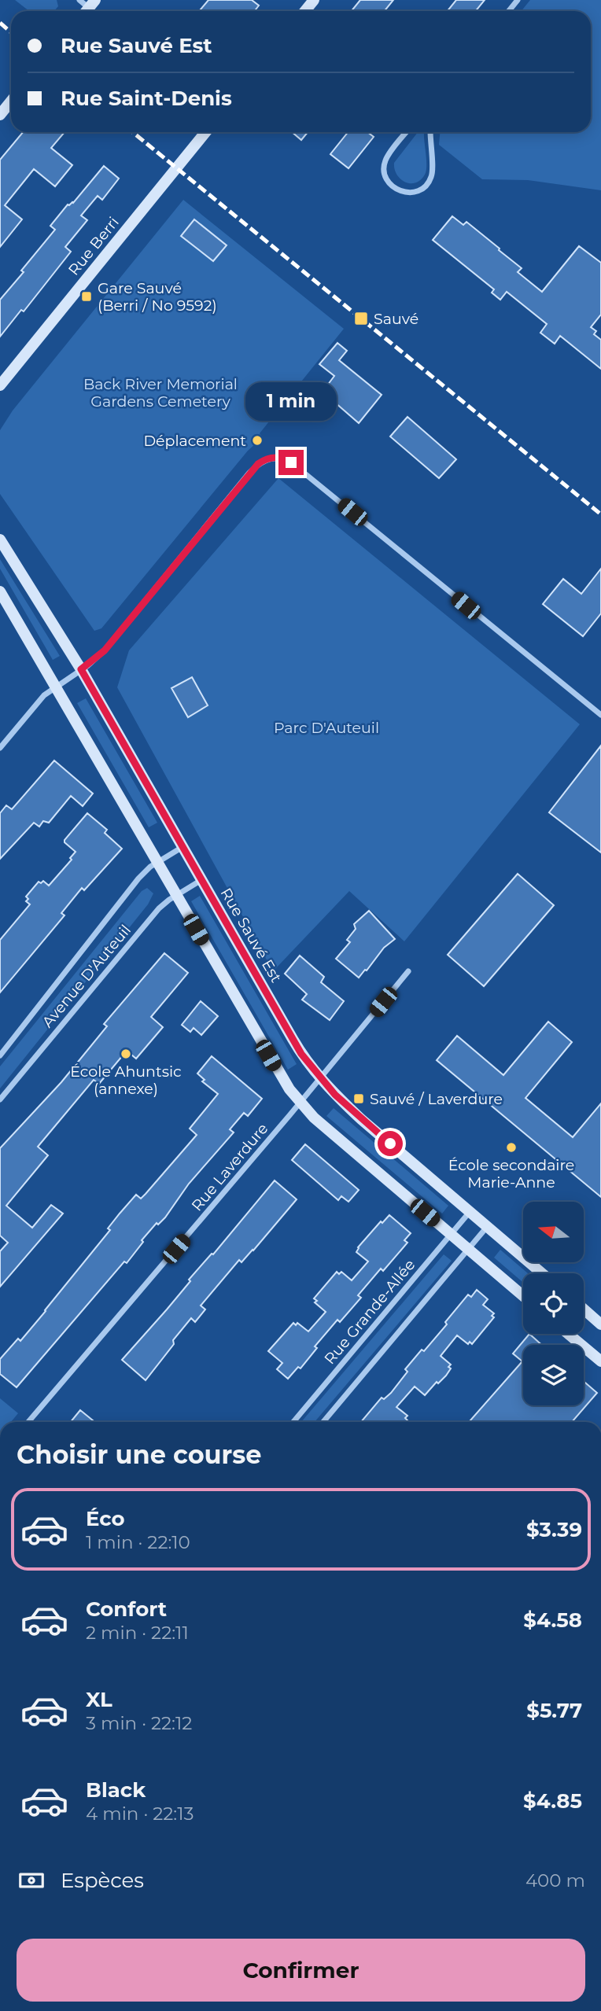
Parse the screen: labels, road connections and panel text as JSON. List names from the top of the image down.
{
  "streets": {
    "main road": ["Rue Berri", "Rue Sauvé Est"],
    "street": ["Avenue D'Auteuil", "Rue Laverdure", "Rue Grande-Allée"]
  },
  "crossings": [
    ["Rue Sauvé Est", "Avenue D'Auteuil"],
    ["Rue Sauvé Est", "Rue Laverdure"],
    ["Rue Sauvé Est", "Rue Grande-Allée"]
  ],
  "parks": ["Back River Memorial Gardens Cemetery", "Parc D'Auteuil"],
  "places": {
    "transit": ["Gare Sauvé (Berri / No 9592)", "Sauvé", "Sauvé / Laverdure"],
    "other": ["Déplacement", "École Ahuntsic (annexe)", "École secondaire Marie-Anne"]
  },
  "north": "left",
  "page": {
    "banner": ["Rue Sauvé Est", "Rue Saint-Denis"],
    "bubble": "1 min",
    "heading": "Choisir une course",
    "list": [
      {
        "name": "Éco",
        "note": "1 min · 22:10",
        "value": "$3.39"
      },
      {
        "name": "Confort",
        "note": "2 min · 22:11",
        "value": "$4.58"
      },
      {
        "name": "XL",
        "note": "3 min · 22:12",
        "value": "$5.77"
      },
      {
        "name": "Black",
        "note": "4 min · 22:13",
        "value": "$4.85"
      }
    ],
    "pay": ["Espèces", "400 m"],
    "buttons": "Confirmer"
  }
}
